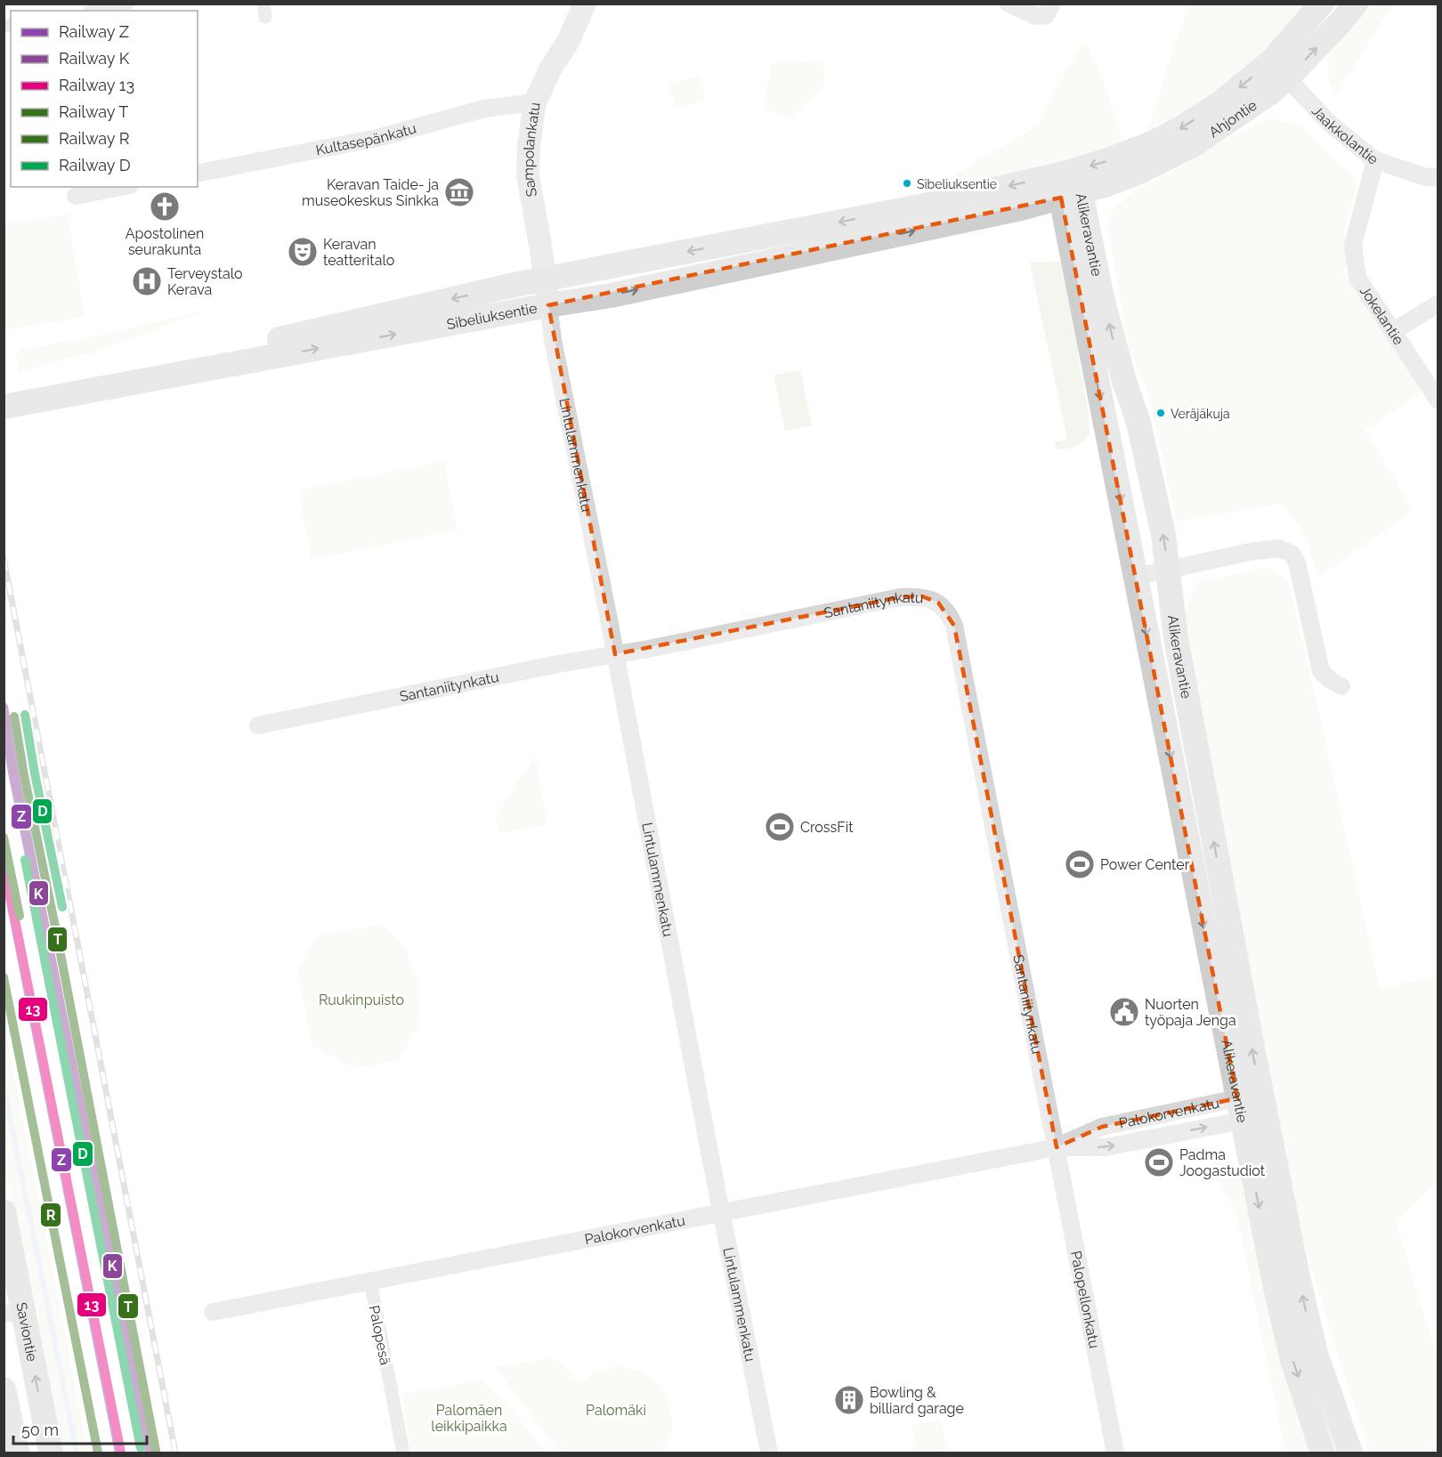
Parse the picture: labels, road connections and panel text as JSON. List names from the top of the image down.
{
  "streets": {
    "main road": [
      "Ahjontie",
      "Alikeravantie",
      "Sibeliuksentie",
      "Saviontie"
    ],
    "street": [
      "Jaakkolantie",
      "Kultasepänkatu",
      "Sampolankatu",
      "Jokelantie",
      "Lintulammenkatu",
      "Santaniitynkatu",
      "Palokorvenkatu",
      "Palopellonkatu",
      "Palopesä"
    ]
  },
  "crossings": [
    ["Ahjontie", "Jaakkolantie"],
    ["Ahjontie", "Alikeravantie"],
    ["Ahjontie", "Sibeliuksentie"],
    ["Jaakkolantie", "Jokelantie"],
    ["Kultasepänkatu", "Sampolankatu"],
    ["Sampolankatu", "Sibeliuksentie"],
    ["Sampolankatu", "Lintulammenkatu"],
    ["Alikeravantie", "Sibeliuksentie"],
    ["Alikeravantie", "Palokorvenkatu"],
    ["Sibeliuksentie", "Lintulammenkatu"],
    ["Lintulammenkatu", "Santaniitynkatu"],
    ["Lintulammenkatu", "Palokorvenkatu"],
    ["Santaniitynkatu", "Palokorvenkatu"],
    ["Santaniitynkatu", "Palopellonkatu"],
    ["Palokorvenkatu", "Palopellonkatu"],
    ["Palokorvenkatu", "Palopesä"]
  ],
  "parks": ["Ruukinpuisto", "Palomäen leikkipaikka", "Palomäki"],
  "places": {
    "other": ["Sibeliuksentie", "Veräjäkuja"],
    "museum": ["Keravan Taide- ja museokeskus Sinkka"],
    "church": ["Apostolinen seurakunta"],
    "theatre": ["Keravan teatteritalo"],
    "hospital": ["Terveystalo Kerava"],
    "sports": ["CrossFit", "Power Center", "Padma Joogastudiot"],
    "public building": ["Nuorten työpaja Jenga"],
    "building": ["Bowling & billiard garage"]
  },
  "lines": [
    "rail line K",
    "rail line D",
    "rail line T",
    "rail line Z",
    "rail line R",
    "rail line 13"
  ],
  "legend": [
    "Railway Z",
    "Railway K",
    "Railway 13",
    "Railway T",
    "Railway R",
    "Railway D"
  ],
  "scale_bar": "50 m"
}
